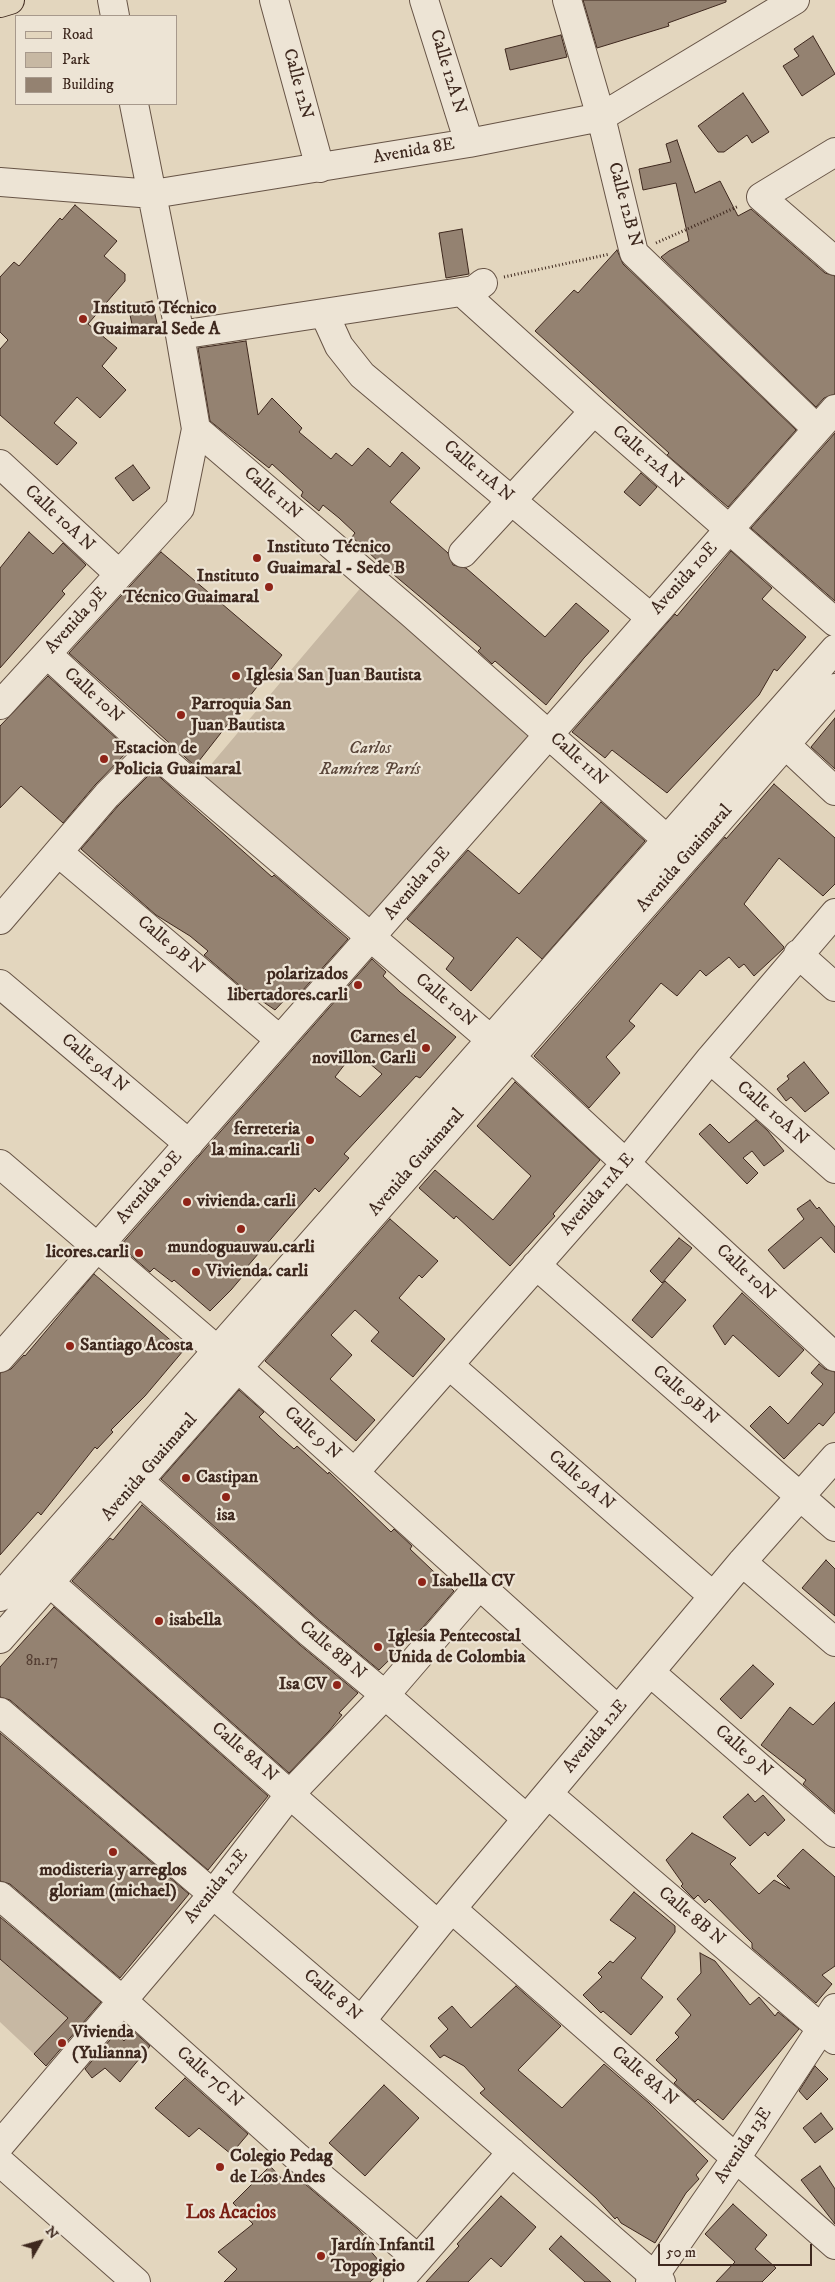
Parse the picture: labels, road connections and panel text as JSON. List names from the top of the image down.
{
  "streets": {
    "street": [
      "Calle 12A N",
      "Calle 12N",
      "Avenida 8E",
      "Calle 12B N",
      "Calle 11A N",
      "Calle 11N",
      "Calle 10A N",
      "Avenida 10E",
      "Avenida 9E",
      "Calle 10N",
      "Avenida Guaimaral",
      "Calle 9B N",
      "Calle 9A N",
      "Avenida 11A E",
      "Calle 9 N",
      "Calle 8B N",
      "Avenida 12E",
      "Calle 8A N",
      "Calle 8 N",
      "Calle 7C N",
      "Avenida 13E"
    ]
  },
  "crossings": [
    ["Calle 12A N", "Avenida 8E"],
    ["Calle 12A N", "Avenida 10E"],
    ["Calle 12N", "Avenida 8E"],
    ["Avenida 8E", "Calle 12B N"],
    ["Calle 12B N", "Avenida 10E"],
    ["Calle 11A N", "Avenida 10E"],
    ["Calle 11N", "Avenida 10E"],
    ["Calle 11N", "Avenida 9E"],
    ["Calle 11N", "Avenida Guaimaral"],
    ["Calle 10A N", "Avenida 9E"],
    ["Calle 10A N", "Avenida 11A E"],
    ["Avenida 10E", "Calle 10N"],
    ["Avenida 10E", "Calle 9B N"],
    ["Avenida 10E", "Calle 9A N"],
    ["Avenida 10E", "Calle 9 N"],
    ["Avenida 9E", "Calle 10N"],
    ["Calle 10N", "Avenida Guaimaral"],
    ["Calle 10N", "Avenida 11A E"],
    ["Avenida Guaimaral", "Calle 9 N"],
    ["Avenida Guaimaral", "Calle 8B N"],
    ["Avenida Guaimaral", "Calle 8A N"],
    ["Calle 9B N", "Avenida 11A E"],
    ["Calle 9B N", "Avenida 12E"],
    ["Calle 9A N", "Avenida 11A E"],
    ["Calle 9A N", "Avenida 12E"],
    ["Avenida 11A E", "Calle 9 N"],
    ["Calle 9 N", "Avenida 12E"],
    ["Calle 8B N", "Avenida 12E"],
    ["Calle 8B N", "Avenida 13E"],
    ["Avenida 12E", "Calle 8A N"],
    ["Avenida 12E", "Calle 8 N"],
    ["Avenida 12E", "Calle 7C N"],
    ["Calle 8A N", "Avenida 13E"],
    ["Calle 8 N", "Avenida 13E"]
  ],
  "districts": ["Los Acacios"],
  "parks": ["Carlos Ramírez París"],
  "places": [
    "Instituto Técnico Guaimaral Sede A",
    "Instituto Técnico Guaimaral - Sede B",
    "Instituto Técnico Guaimaral",
    "Iglesia San Juan Bautista",
    "Parroquia San Juan Bautista",
    "Estacion de Policia Guaimaral",
    "polarizados libertadores.carli",
    "Carnes el novillon. Carli",
    "ferreteria la mina.carli",
    "vivienda. carli",
    "mundoguauwau.carli",
    "licores.carli",
    "Vivienda. carli",
    "Santiago Acosta",
    "Castipan",
    "isa",
    "Isabella CV",
    "isabella",
    "Iglesia Pentecostal Unida de Colombia",
    "Isa CV",
    "modisteria y arreglos gloriam (michael)",
    "Vivienda (Yulianna)",
    "Colegio Pedag de Los Andes",
    "Jardín Infantil Topogigio"
  ],
  "house_numbers": ["8n.17"],
  "legend": ["Road", "Park", "Building"],
  "scale_bar": "50 m",
  "north": "top right"
}
